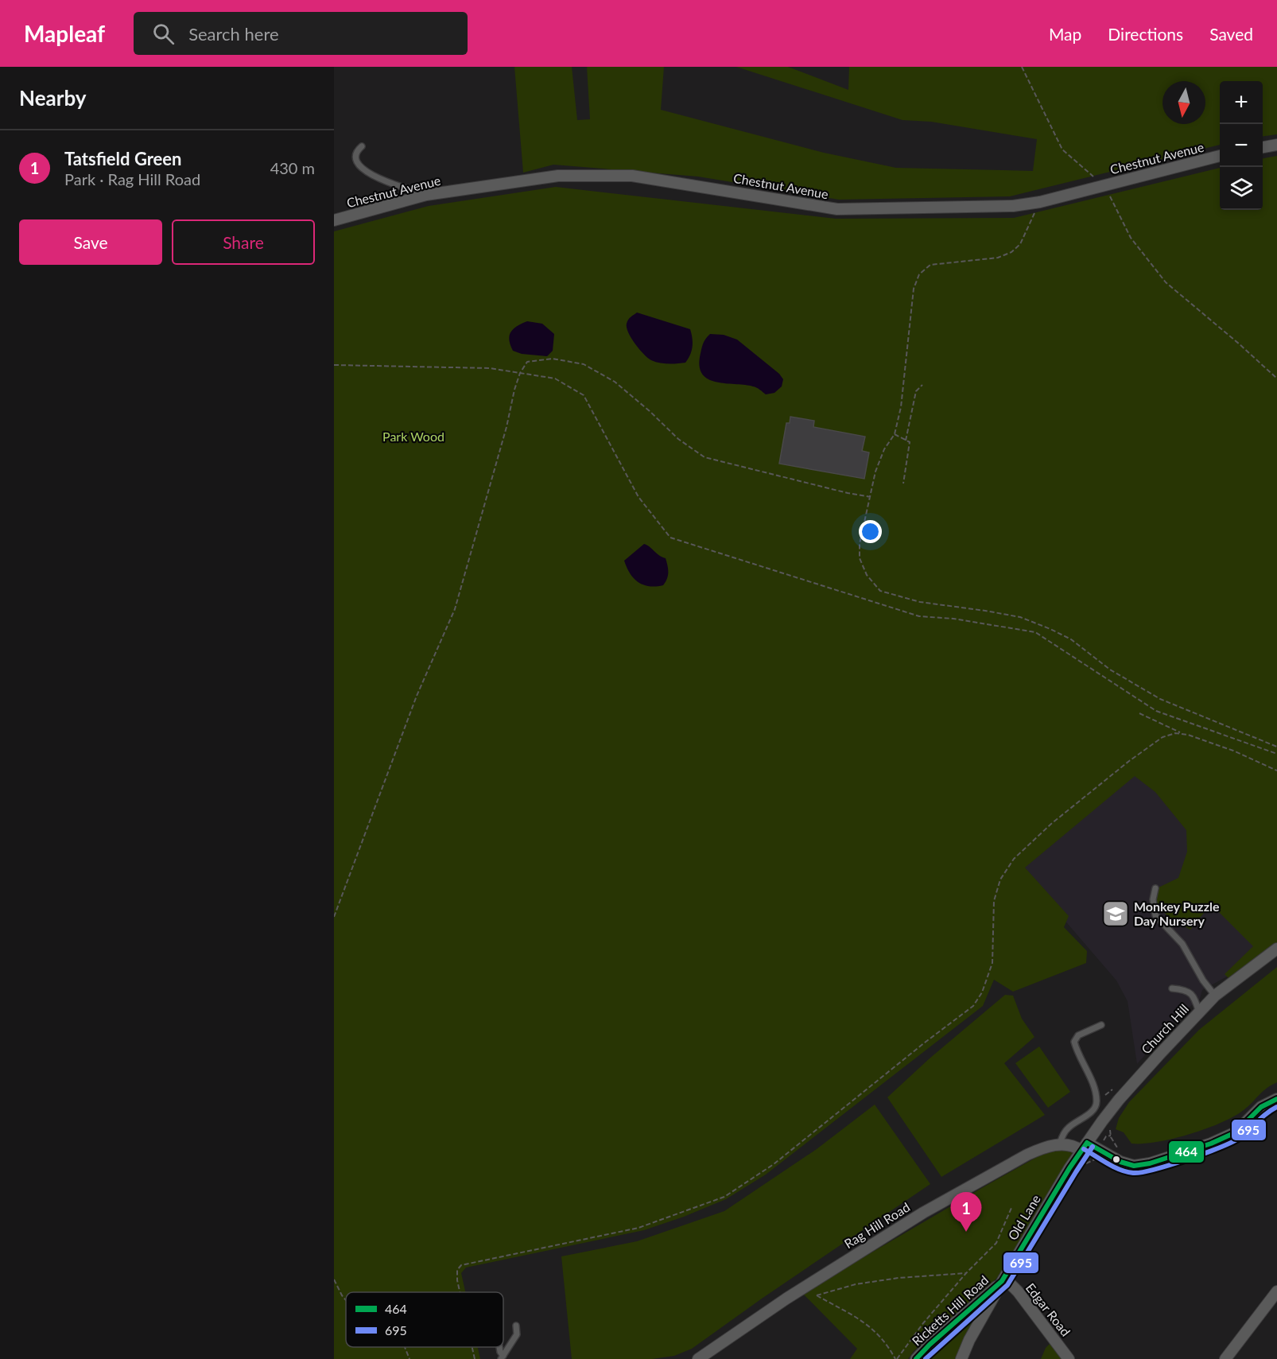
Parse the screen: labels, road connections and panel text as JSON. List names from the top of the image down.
{
  "streets": {
    "street": [
      "Chestnut Avenue",
      "Church Hill",
      "Old Lane",
      "Rag Hill Road",
      "Edgar Road",
      "Ricketts Hill Road"
    ]
  },
  "crossings": [
    ["Church Hill", "Old Lane"],
    ["Old Lane", "Edgar Road"],
    ["Old Lane", "Ricketts Hill Road"],
    ["Edgar Road", "Ricketts Hill Road"]
  ],
  "parks": ["Park Wood"],
  "places": {
    "school or university": ["Monkey Puzzle Day Nursery"]
  },
  "lines": ["transit line 464", "transit line 695"],
  "legend": ["464", "695"],
  "north": "bottom",
  "page": {
    "header": "Mapleaf",
    "search": "Search here",
    "nav": ["Map", "Directions", "Saved"],
    "heading": "Nearby",
    "map_buttons": ["+", "−"],
    "list": [
      {
        "mark": "1",
        "name": "Tatsfield Green",
        "note": "Park · Rag Hill Road",
        "value": "430 m"
      }
    ],
    "buttons": ["Save", "Share"],
    "pins": "1"
  }
}
